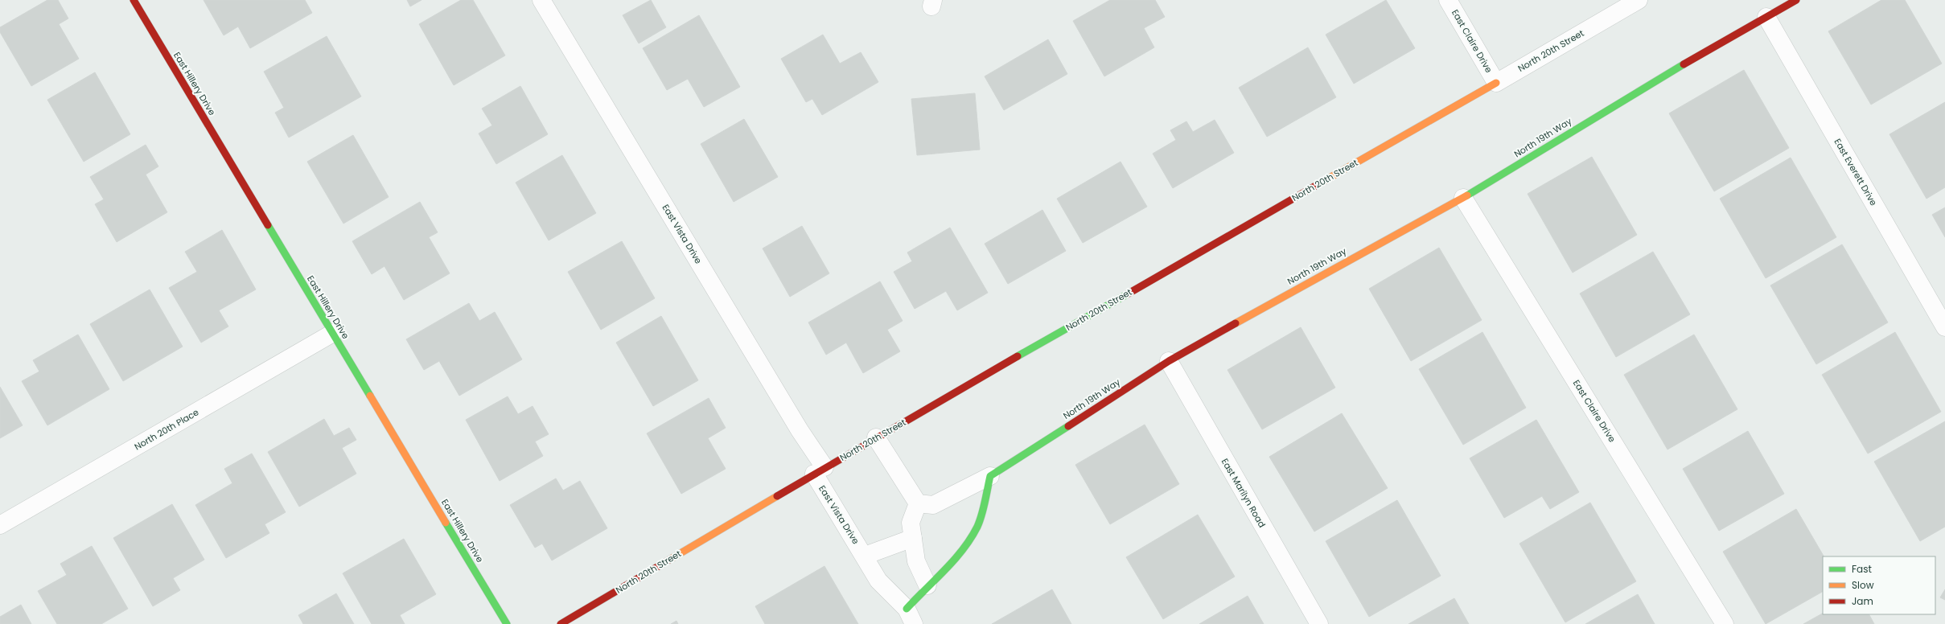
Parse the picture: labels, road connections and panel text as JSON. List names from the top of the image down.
{
  "streets": {
    "street": [
      "East Claire Drive",
      "North 20th Street",
      "East Hillery Drive",
      "North 19th Way",
      "East Everett Drive",
      "East Vista Drive",
      "North 20th Place",
      "East Marilyn Road"
    ]
  },
  "crossings": [
    ["East Claire Drive", "North 20th Street"],
    ["East Claire Drive", "North 19th Way"],
    ["North 20th Street", "East Vista Drive"],
    ["East Hillery Drive", "North 20th Place"],
    ["North 19th Way", "East Everett Drive"],
    ["North 19th Way", "East Marilyn Road"]
  ],
  "legend": ["Fast", "Slow", "Jam"]
}
